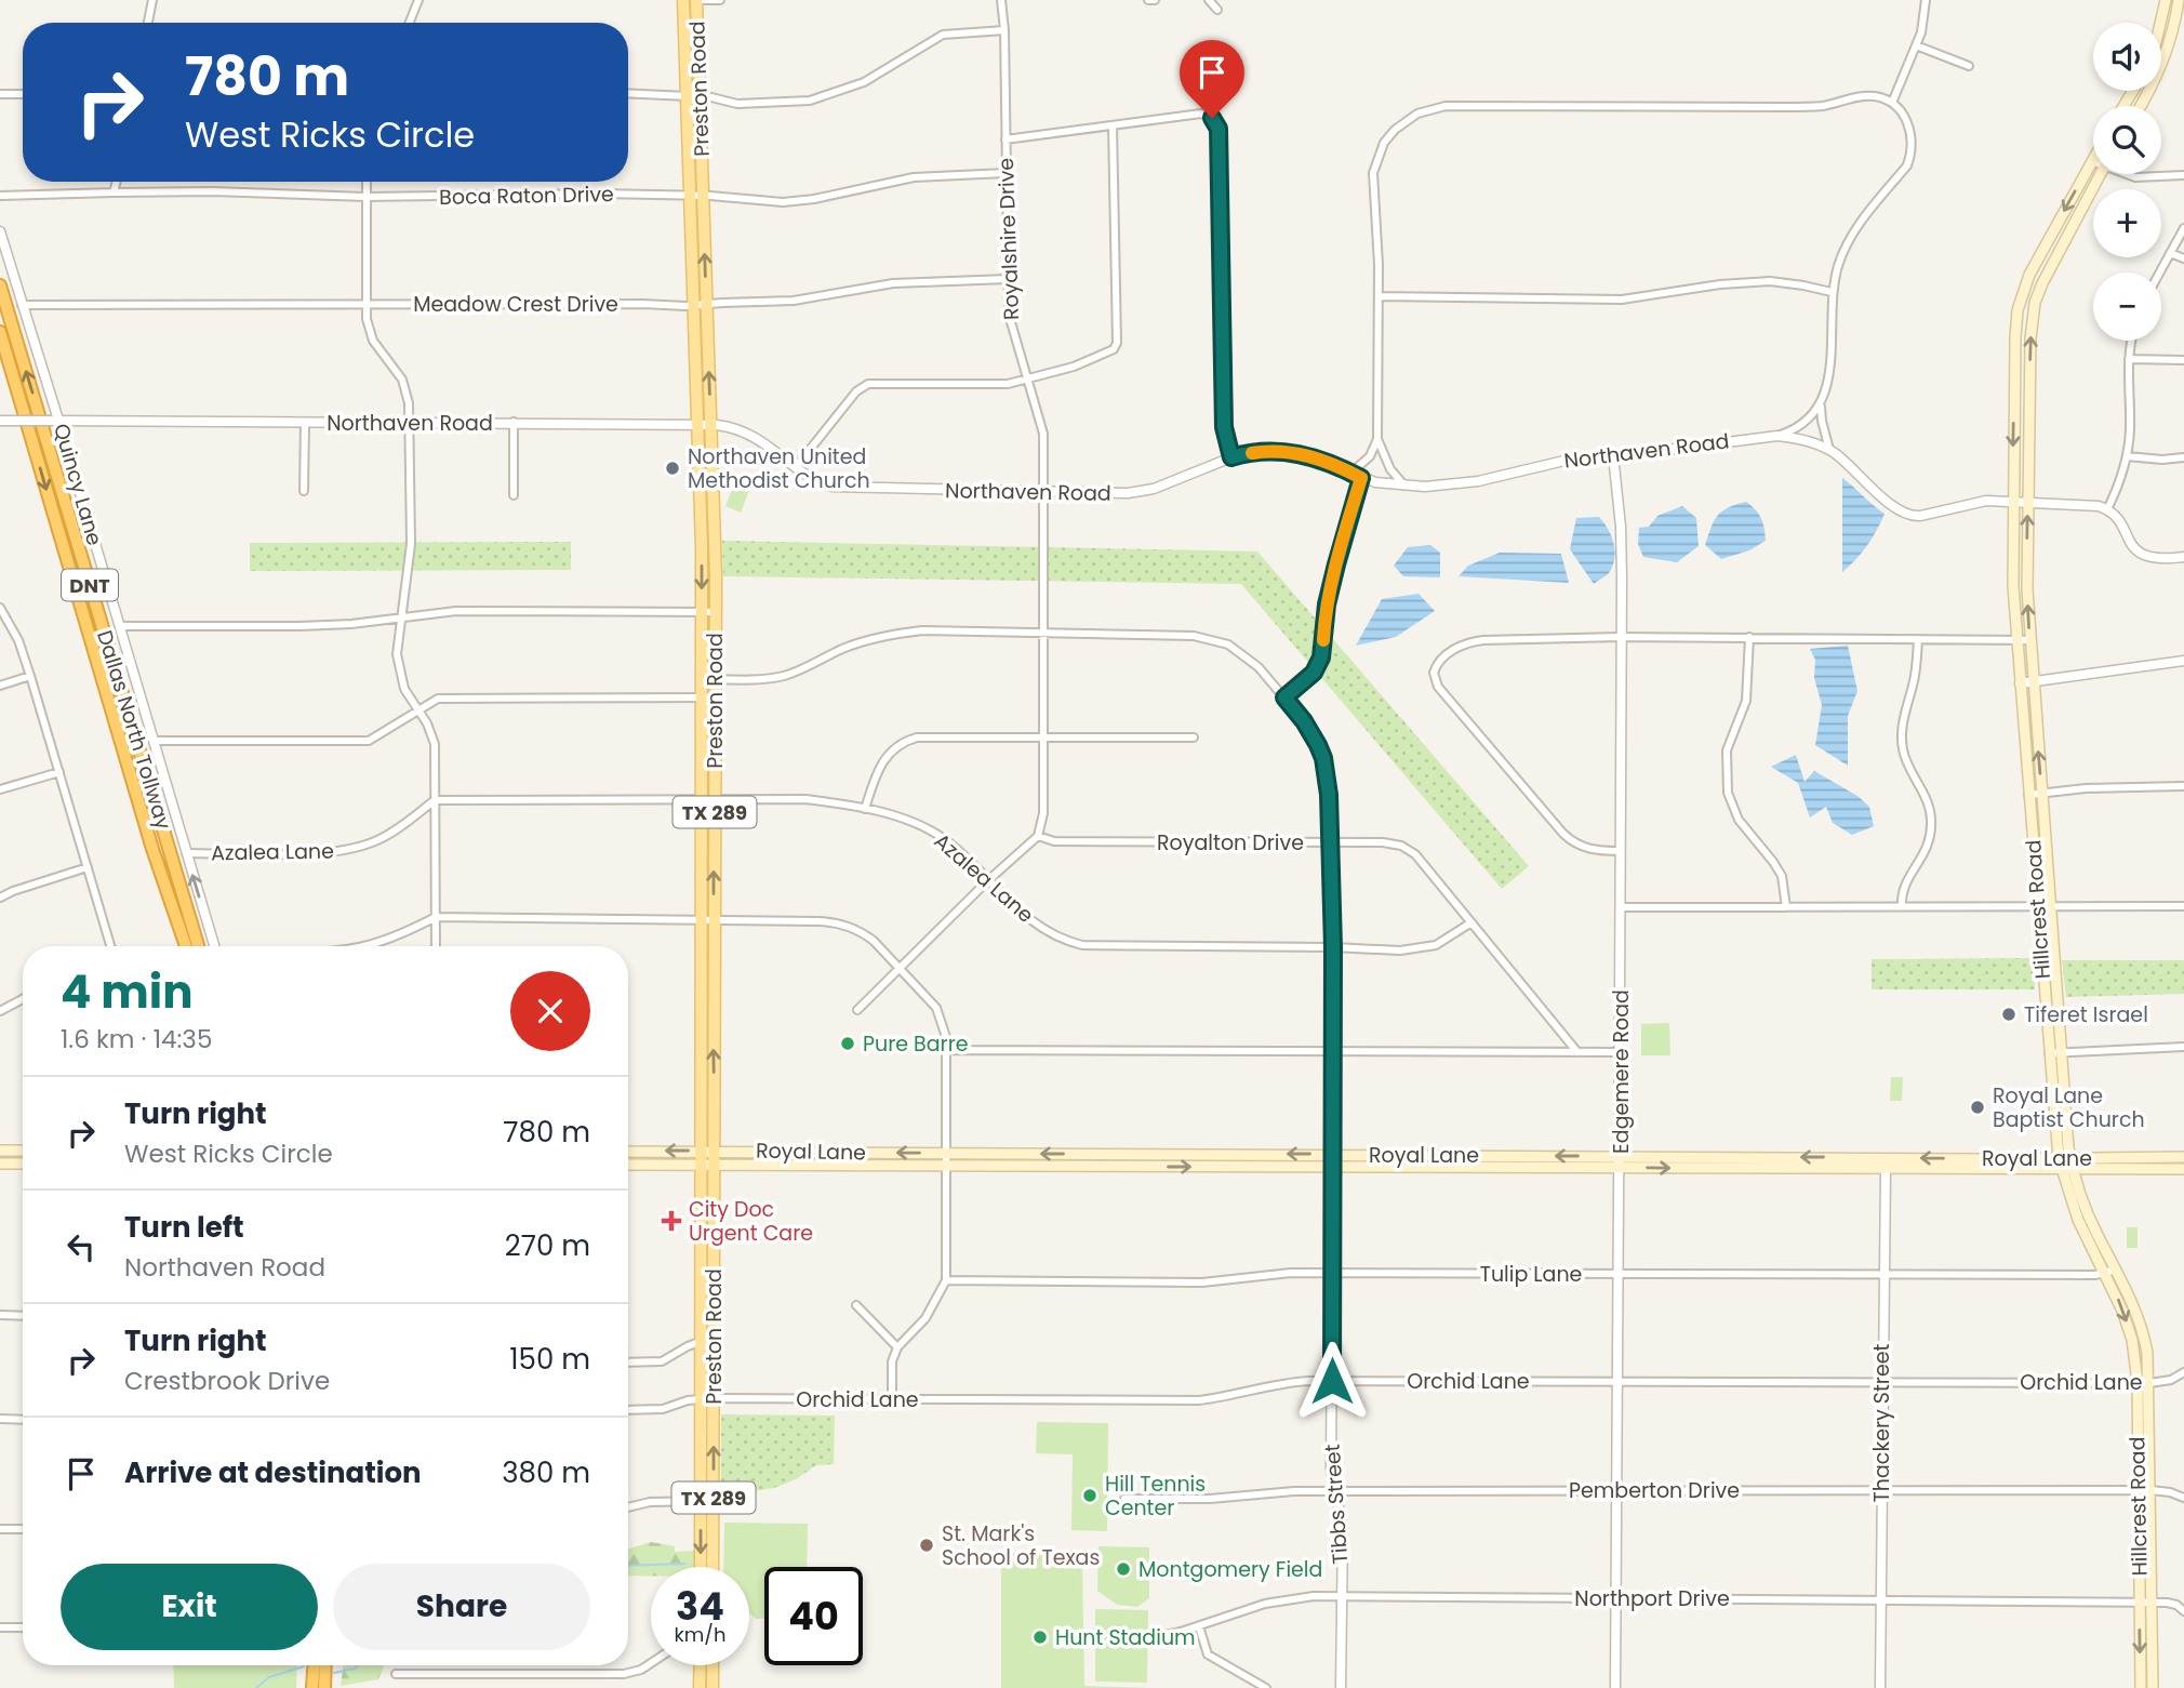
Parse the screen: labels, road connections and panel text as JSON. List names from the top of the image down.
{
  "streets": {
    "highway": ["DNT", "Dallas North Tollway"],
    "main road": [
      "Preston Road",
      "TX 289",
      "Hillcrest Road",
      "Royal Lane"
    ],
    "street": [
      "Boca Raton Drive",
      "Royalshire Drive",
      "Meadow Crest Drive",
      "Northaven Road",
      "Quincy Lane",
      "Royalton Drive",
      "Azalea Lane",
      "Edgemere Road",
      "Tulip Lane",
      "Orchid Lane",
      "Thackery Street",
      "Pemberton Drive",
      "Tibbs Street",
      "Northport Drive"
    ]
  },
  "crossings": [
    ["Preston Road", "Boca Raton Drive"],
    ["Preston Road", "Meadow Crest Drive"],
    ["Preston Road", "Northaven Road"],
    ["Preston Road", "Azalea Lane"],
    ["Preston Road", "Royal Lane"],
    ["Preston Road", "Orchid Lane"],
    ["Preston Road", "Tibbs Street"],
    ["Boca Raton Drive", "Royalshire Drive"],
    ["Royalshire Drive", "Meadow Crest Drive"],
    ["Royalshire Drive", "Northaven Road"],
    ["Royalshire Drive", "Royalton Drive"],
    ["Royalshire Drive", "Tibbs Street"],
    ["Meadow Crest Drive", "Quincy Lane"],
    ["Northaven Road", "Quincy Lane"],
    ["Northaven Road", "Hillcrest Road"],
    ["Northaven Road", "Edgemere Road"],
    ["Quincy Lane", "Azalea Lane"],
    ["Royalton Drive", "Azalea Lane"],
    ["Royalton Drive", "Tibbs Street"],
    ["Azalea Lane", "Tibbs Street"],
    ["Hillcrest Road", "Royal Lane"],
    ["Hillcrest Road", "Tulip Lane"],
    ["Hillcrest Road", "Orchid Lane"],
    ["Hillcrest Road", "Pemberton Drive"],
    ["Hillcrest Road", "Northport Drive"],
    ["Edgemere Road", "Royal Lane"],
    ["Edgemere Road", "Tulip Lane"],
    ["Edgemere Road", "Orchid Lane"],
    ["Edgemere Road", "Pemberton Drive"],
    ["Edgemere Road", "Northport Drive"],
    ["Royal Lane", "Thackery Street"],
    ["Royal Lane", "Tibbs Street"],
    ["Tulip Lane", "Thackery Street"],
    ["Tulip Lane", "Tibbs Street"],
    ["Orchid Lane", "Thackery Street"],
    ["Orchid Lane", "Tibbs Street"],
    ["Thackery Street", "Pemberton Drive"],
    ["Thackery Street", "Northport Drive"],
    ["Pemberton Drive", "Tibbs Street"],
    ["Tibbs Street", "Northport Drive"]
  ],
  "places": {
    "other": [
      "Northaven United Methodist Church",
      "Tiferet Israel",
      "Pure Barre",
      "Royal Lane Baptist Church",
      "Hill Tennis Center",
      "St. Mark's School of Texas",
      "Montgomery Field",
      "Hunt Stadium"
    ],
    "health": ["City Doc Urgent Care"]
  },
  "page": {
    "map_buttons": ["+", "−"],
    "turn": ["780 m", "West Ricks Circle"],
    "heading": ["4 min", "1.6 km · 14:35"],
    "list": [
      {
        "name": "Turn right",
        "note": "West Ricks Circle",
        "value": "780 m"
      },
      {
        "name": "Turn left",
        "note": "Northaven Road",
        "value": "270 m"
      },
      {
        "name": "Turn right",
        "note": "Crestbrook Drive",
        "value": "150 m"
      },
      {
        "name": "Arrive at destination",
        "value": "380 m"
      }
    ],
    "buttons": ["Exit", "Share"],
    "speed": "34 km/h",
    "limit": "40"
  }
}
